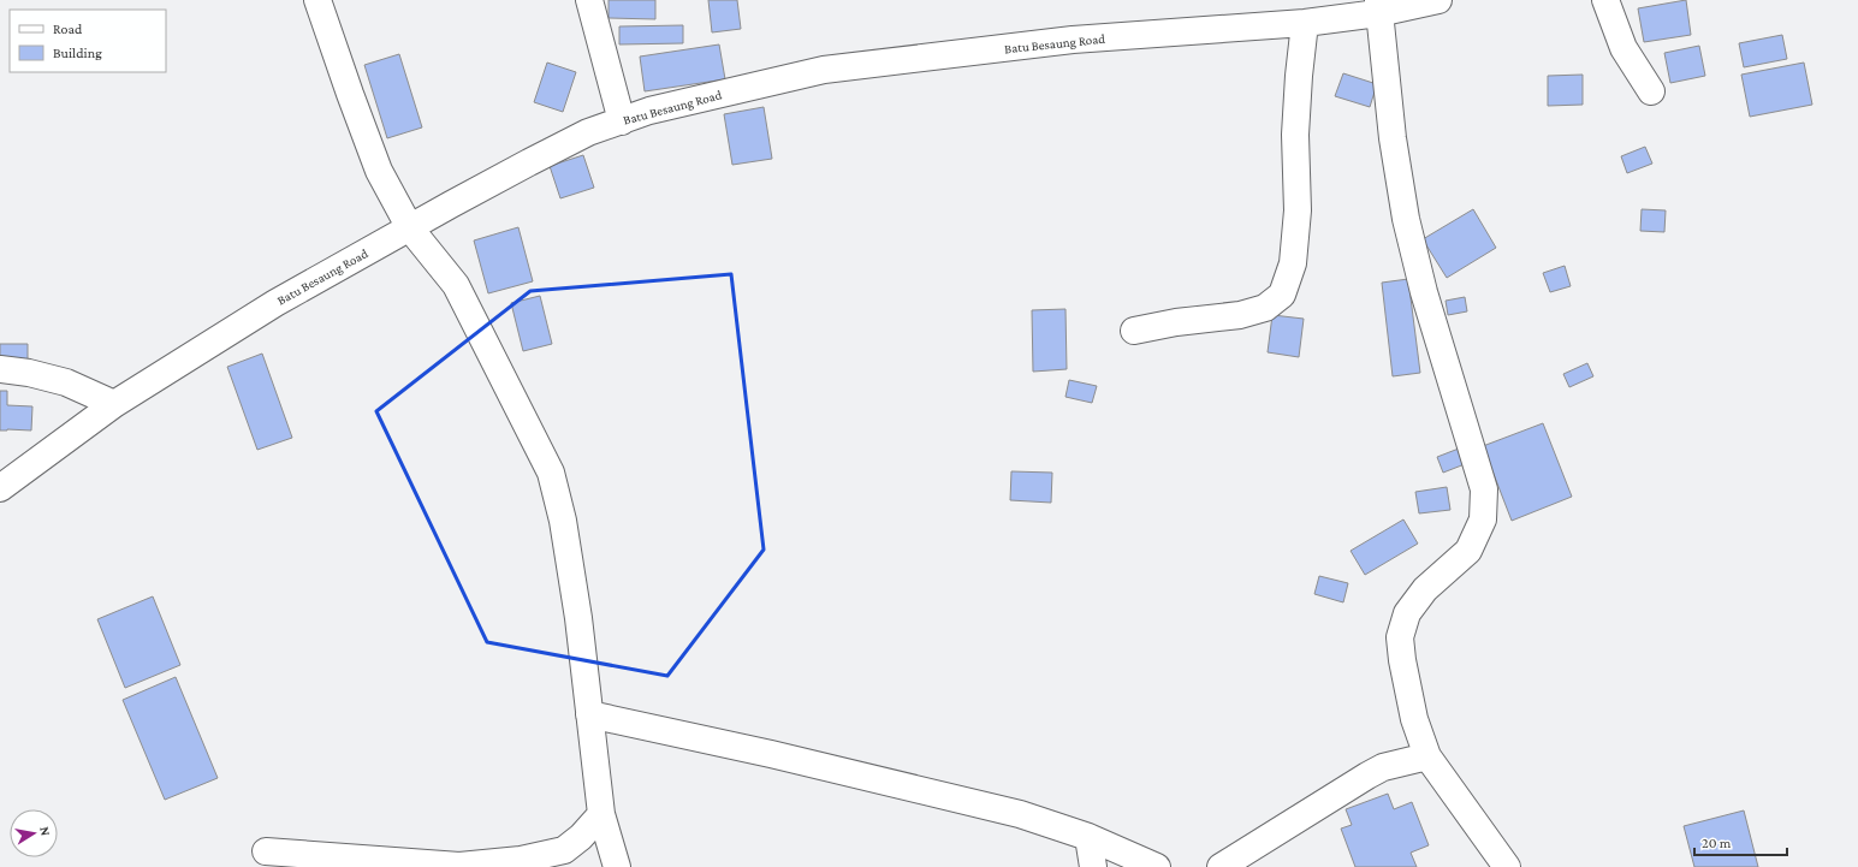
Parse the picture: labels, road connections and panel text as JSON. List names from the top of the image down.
{
  "streets": {
    "street": ["Batu Besaung Road"]
  },
  "legend": ["Road", "Building"],
  "scale_bar": "20 m",
  "north": "right"
}
